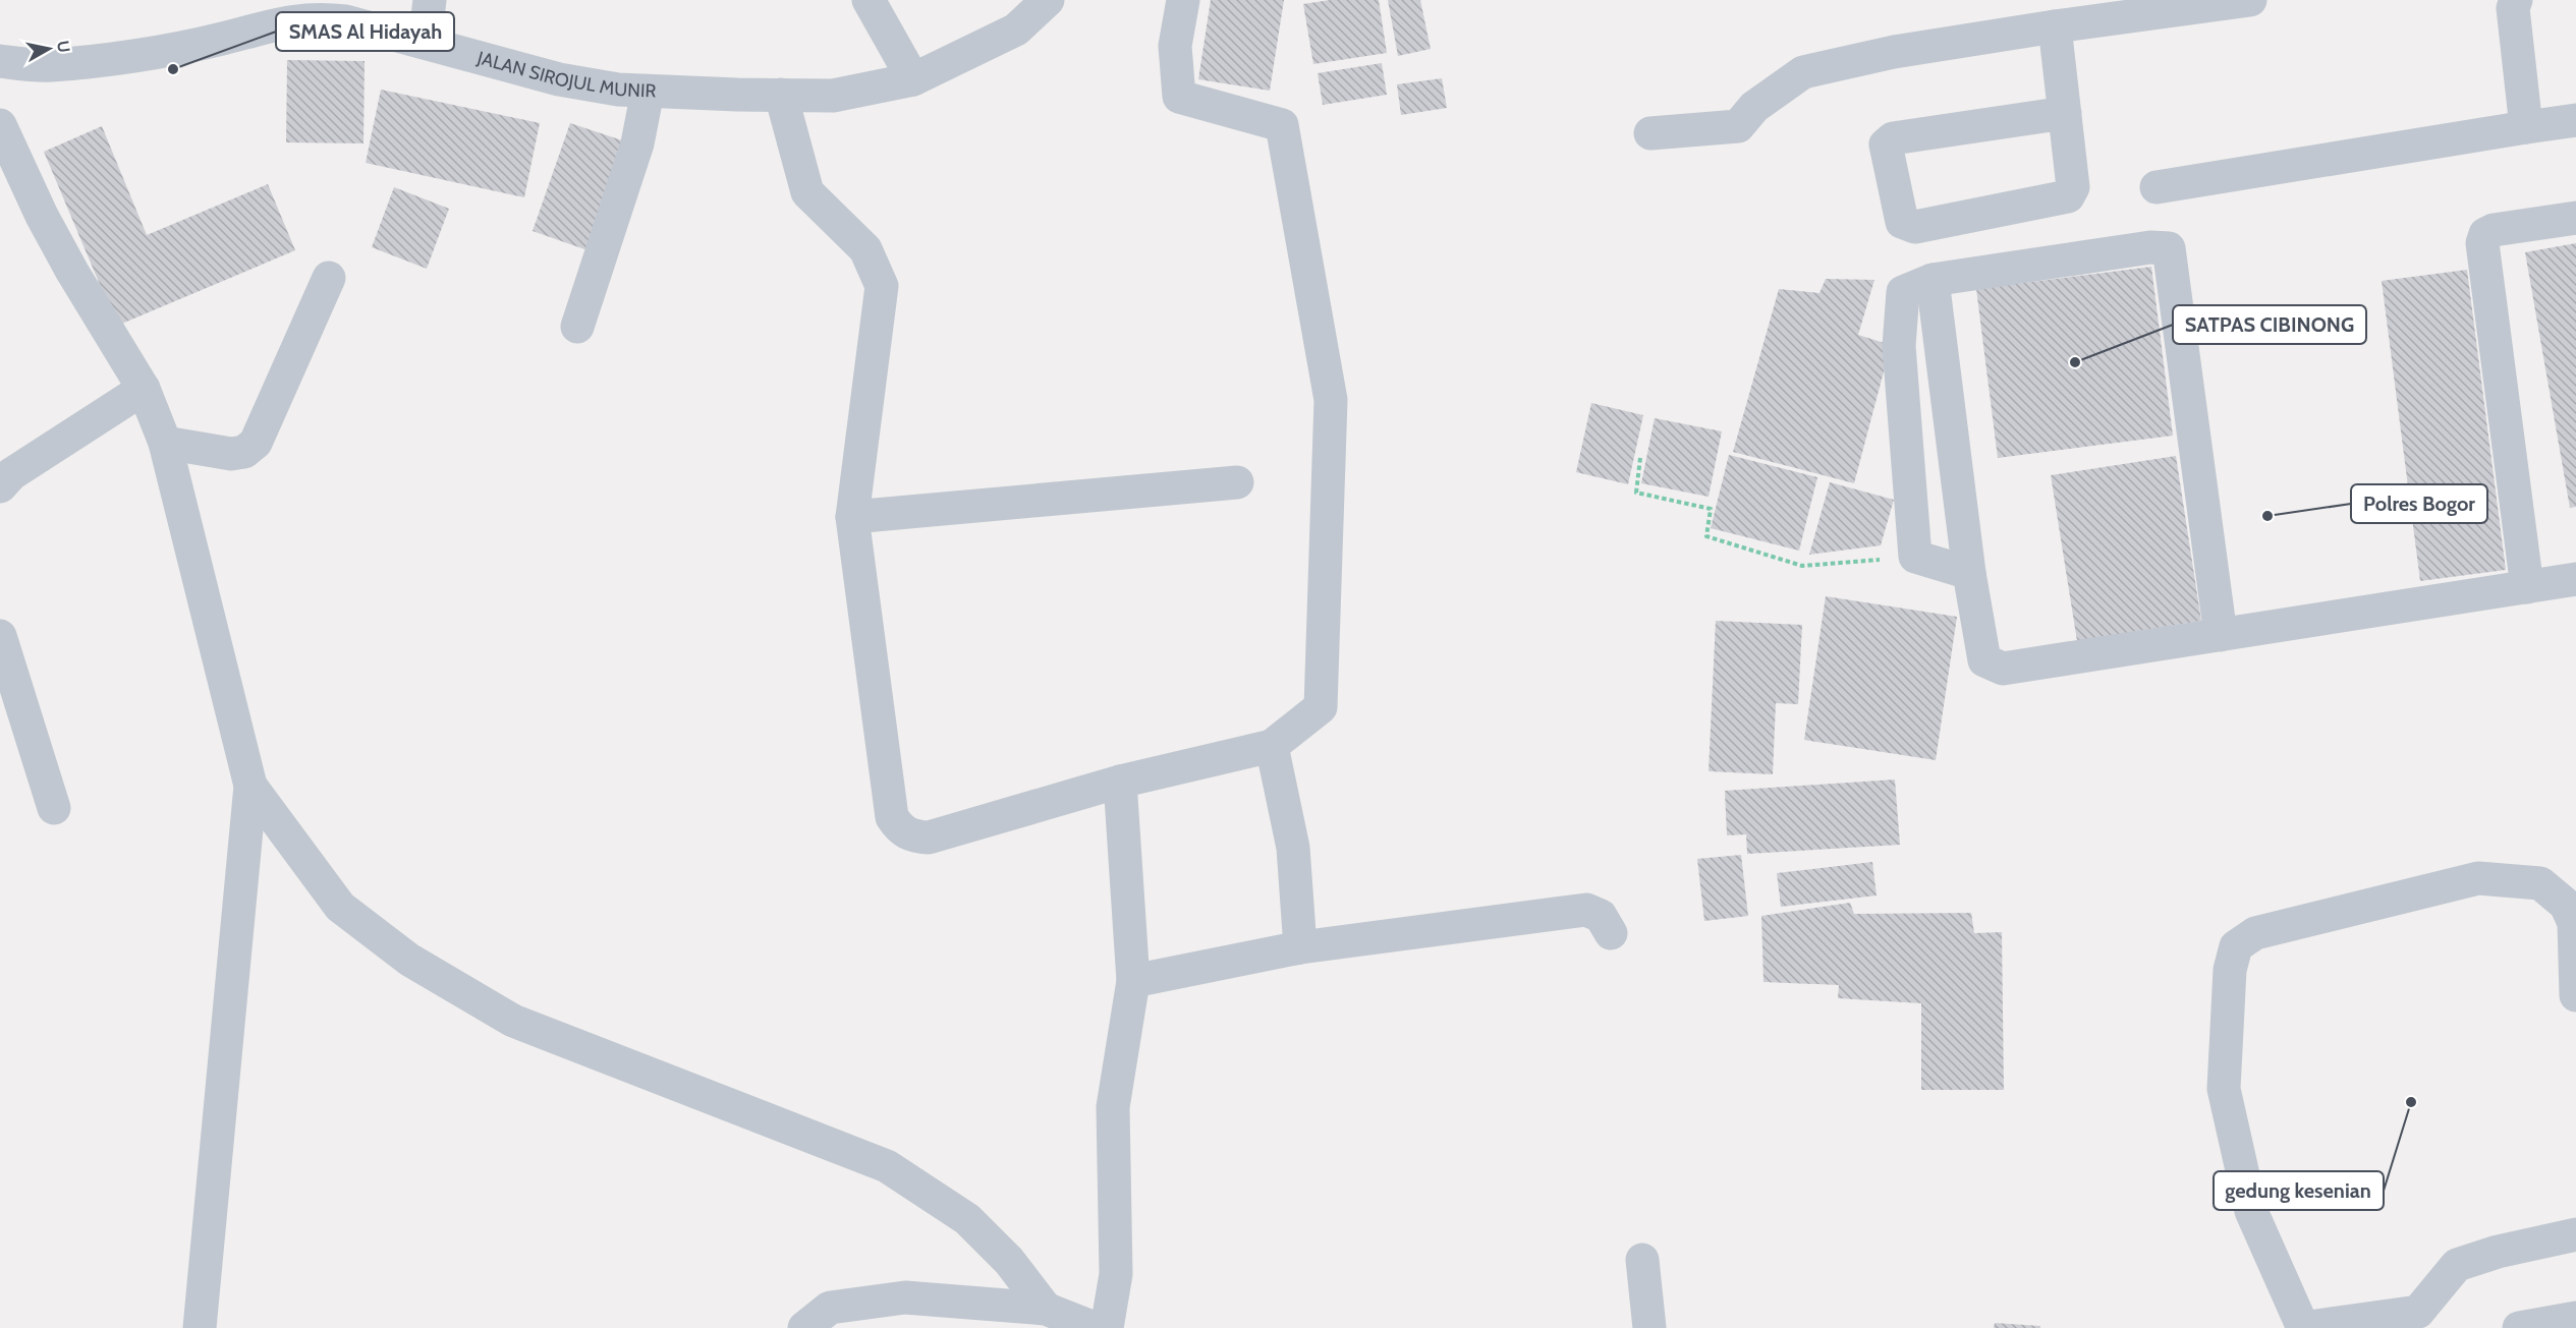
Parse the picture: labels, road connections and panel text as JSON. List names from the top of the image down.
{
  "streets": {
    "street": ["JALAN SIROJUL MUNIR"]
  },
  "places": [
    "SMAS Al Hidayah",
    "SATPAS CIBINONG",
    "Polres Bogor",
    "gedung kesenian"
  ],
  "north": "right"
}
